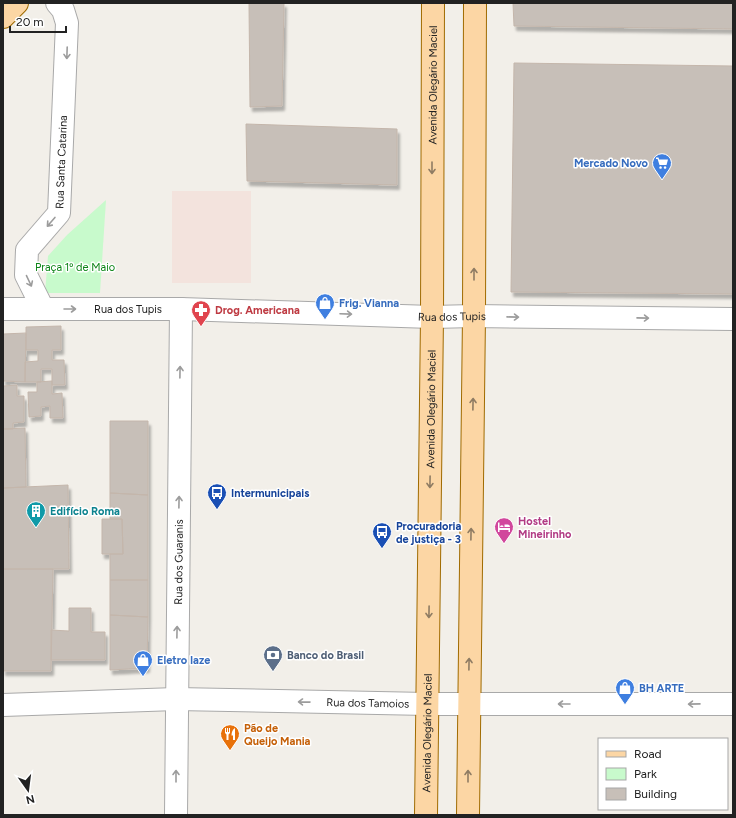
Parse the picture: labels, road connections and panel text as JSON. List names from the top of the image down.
{
  "streets": {
    "main road": ["Avenida Olegário Maciel"],
    "street": [
      "Rua Santa Catarina",
      "Rua dos Tupis",
      "Rua dos Guaranis",
      "Rua dos Tamoios"
    ]
  },
  "crossings": [
    ["Avenida Olegário Maciel", "Rua dos Tupis"],
    ["Avenida Olegário Maciel", "Rua dos Tamoios"],
    ["Rua Santa Catarina", "Rua dos Tupis"],
    ["Rua dos Tupis", "Rua dos Guaranis"],
    ["Rua dos Guaranis", "Rua dos Tamoios"]
  ],
  "one_way": [
    "Rua Santa Catarina",
    "Rua dos Tupis",
    "Rua dos Guaranis",
    "Rua dos Tamoios"
  ],
  "parks": ["Praça 1º de Maio"],
  "places": {
    "supermarket": ["Mercado Novo"],
    "shop": ["Frig. Vianna", "Eletro Iaze", "BH ARTE"],
    "pharmacy": ["Drog. Americana"],
    "bus stop": ["Intermunicipais", "Procuradoria de justiça - 3"],
    "building": ["Edifício Roma"],
    "hotel": ["Hostel Mineirinho"],
    "bank": ["Banco do Brasil"],
    "restaurant": ["Pão de Queijo Mania"]
  },
  "legend": ["Road", "Park", "Building"],
  "scale_bar": "20 m",
  "north": "bottom"
}
